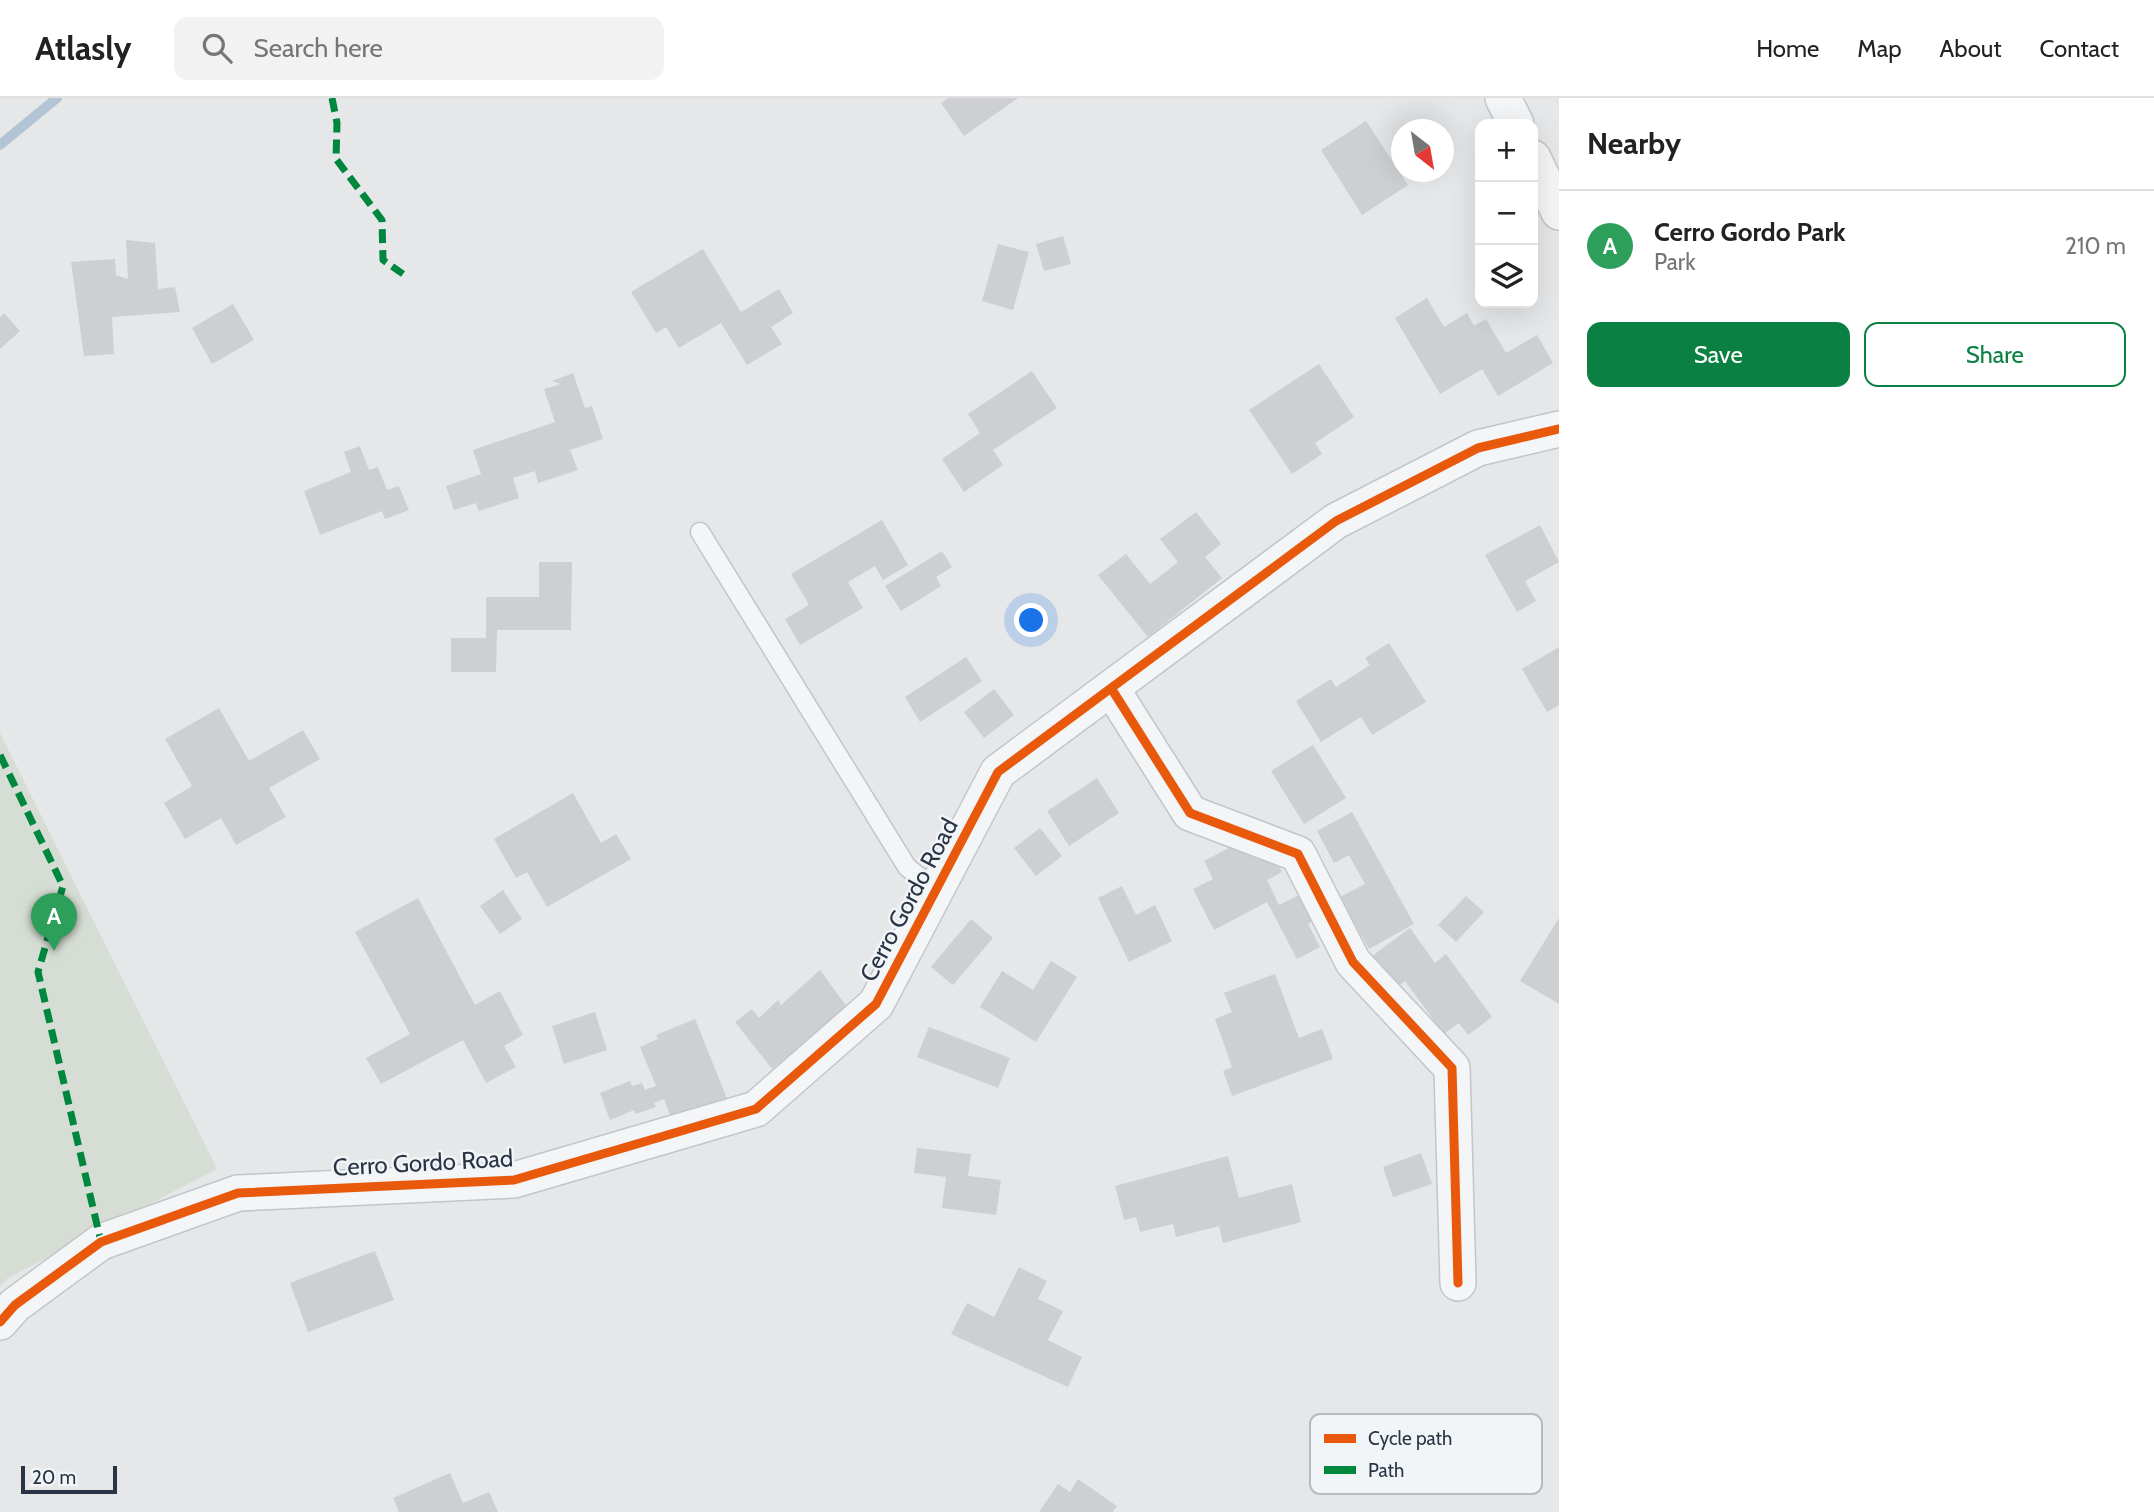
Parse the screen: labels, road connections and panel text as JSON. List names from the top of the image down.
{
  "streets": {
    "street": ["Cerro Gordo Road"]
  },
  "legend": ["Cycle path", "Path"],
  "scale_bar": "20 m",
  "north": "bottom right",
  "page": {
    "header": "Atlasly",
    "search": "Search here",
    "nav": [
      "Home",
      "Map",
      "About",
      "Contact"
    ],
    "heading": "Nearby",
    "map_buttons": ["+", "−"],
    "list": [
      {
        "mark": "A",
        "name": "Cerro Gordo Park",
        "note": "Park",
        "value": "210 m"
      }
    ],
    "buttons": ["Save", "Share"],
    "pins": "A",
    "scale": "20 m"
  }
}
